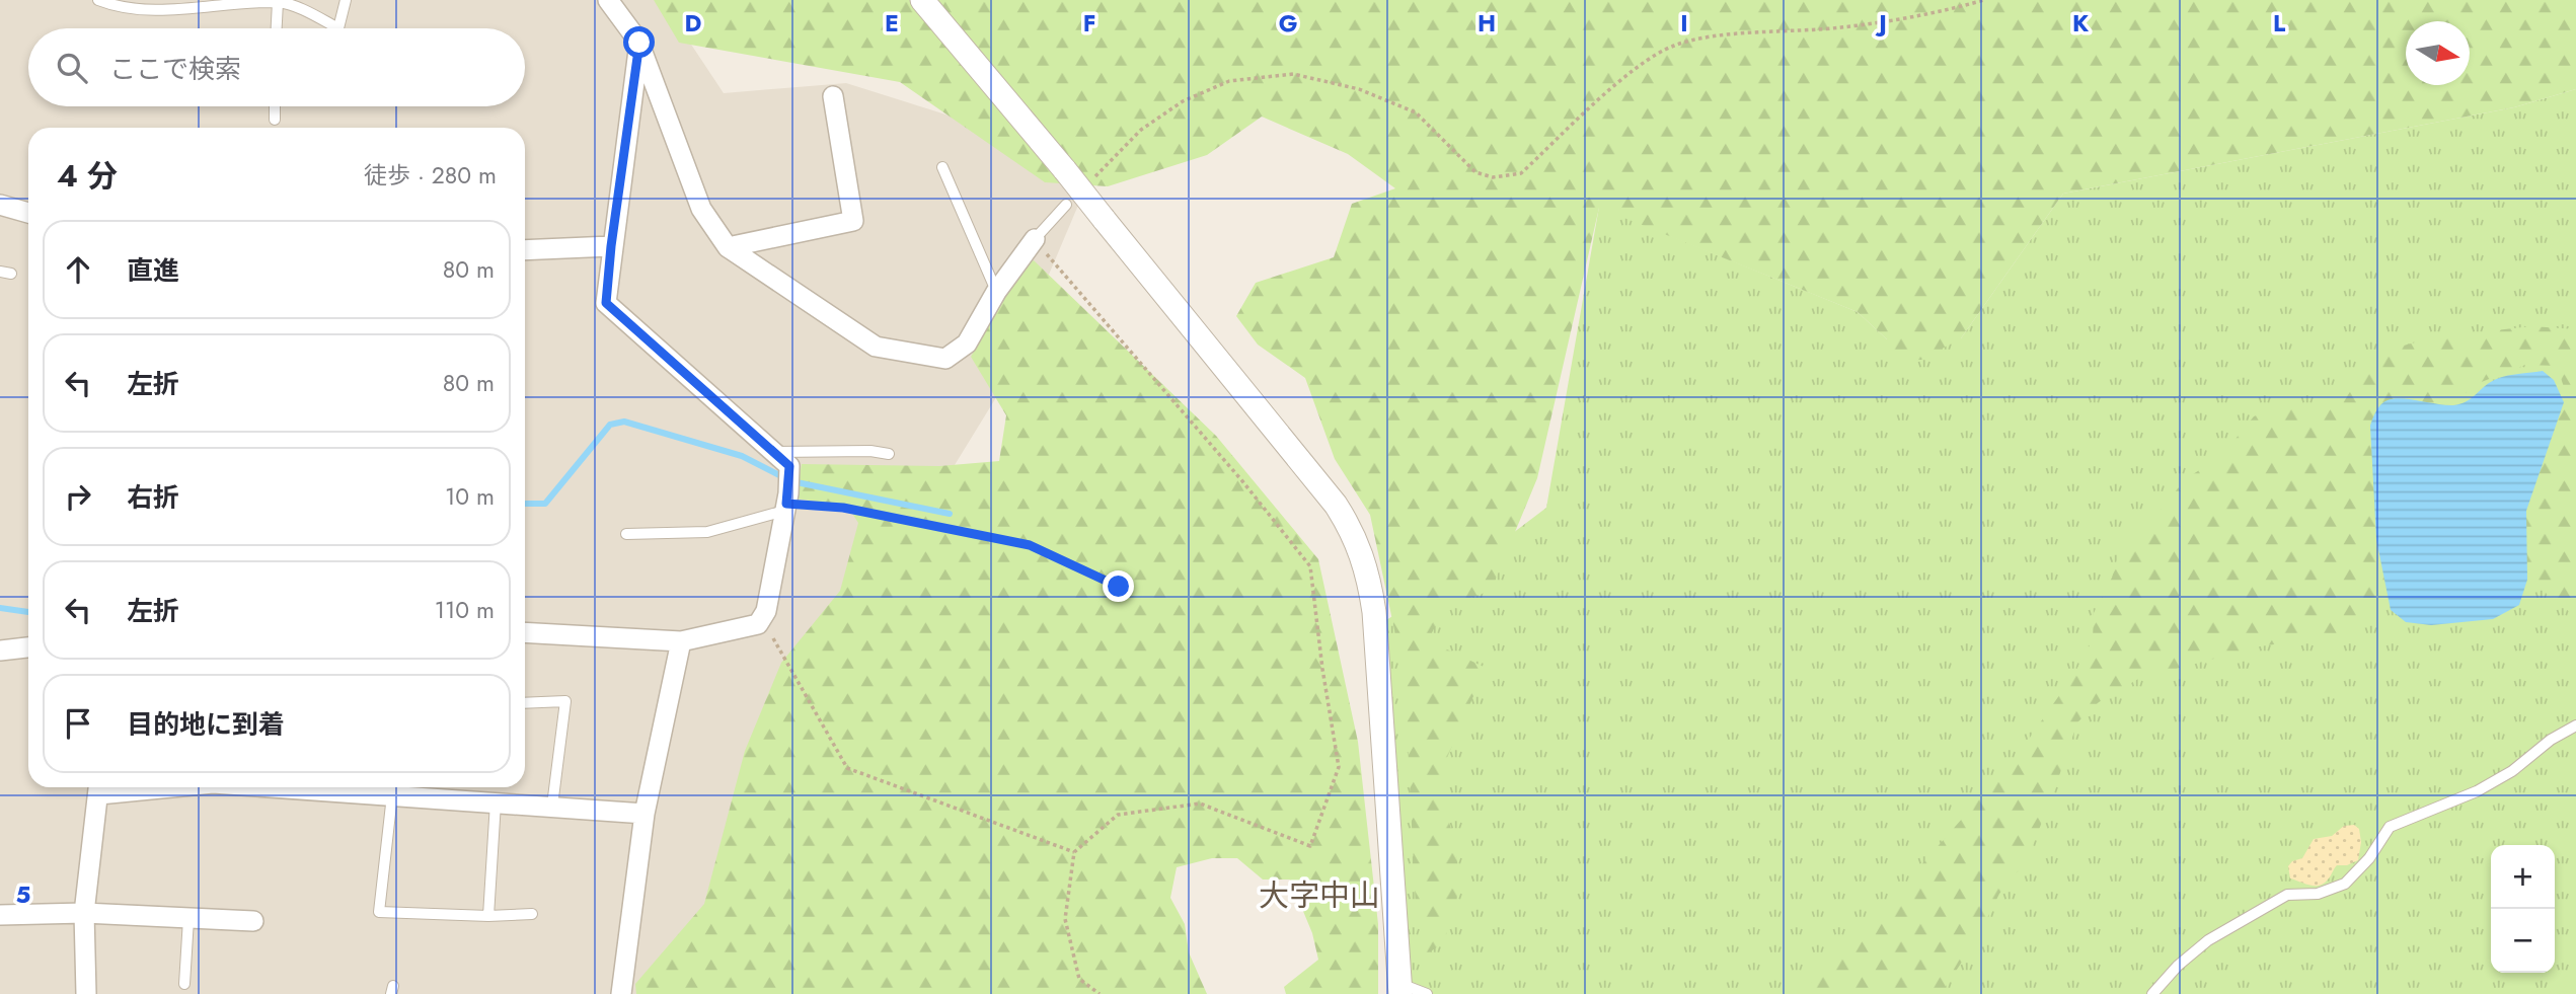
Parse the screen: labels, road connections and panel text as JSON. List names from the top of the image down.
{
  "districts": ["大字中山"],
  "north": "right",
  "page": {
    "search": "ここで検索",
    "heading": ["4 分", "徒歩 · 280 m"],
    "list": [
      ["直進", "80 m"],
      ["左折", "80 m"],
      ["右折", "10 m"],
      ["左折", "110 m"],
      "目的地に到着"
    ],
    "map_buttons": ["+", "−"]
  },
  "grid": {
    "columns": [
      "D",
      "E",
      "F",
      "G",
      "H",
      "I",
      "J",
      "K",
      "L"
    ],
    "rows": ["5"]
  }
}
